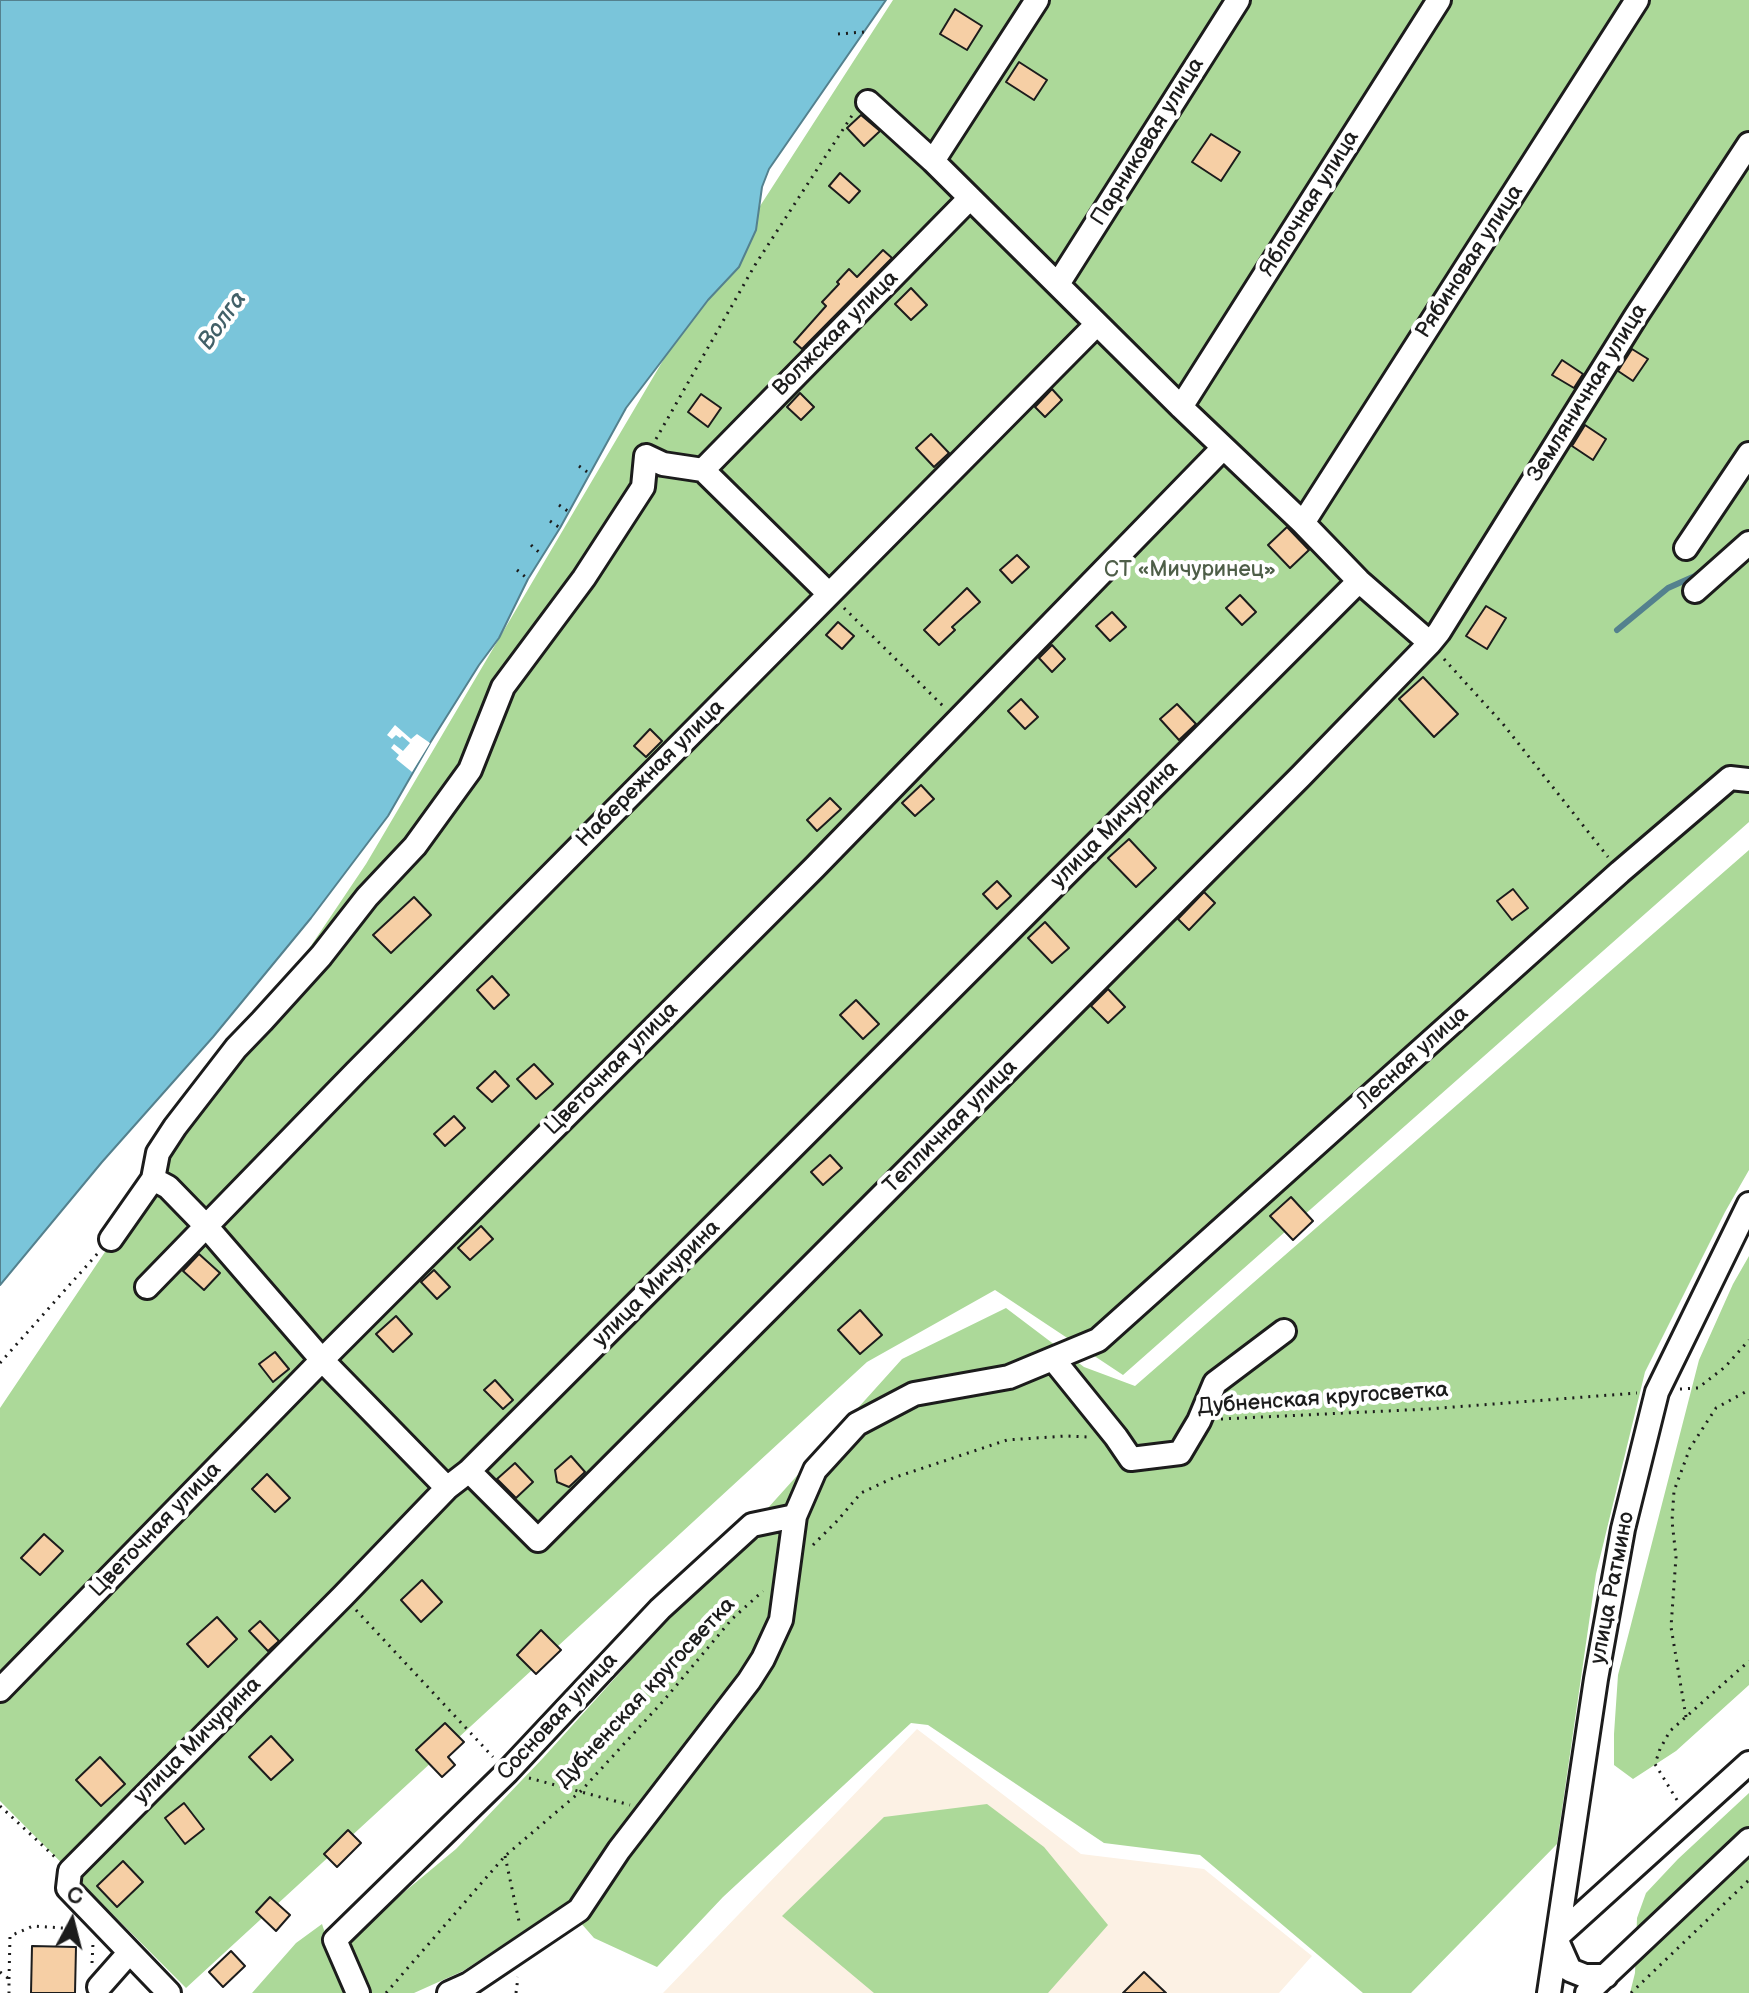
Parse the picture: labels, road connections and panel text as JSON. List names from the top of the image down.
{
  "streets": {
    "street": [
      "Парниковая улица",
      "Яблочная улица",
      "Рябиновая улица",
      "Волжская улица",
      "Земляничная улица",
      "Набережная улица",
      "улица Мичурина",
      "Лесная улица",
      "Цветочная улица",
      "Тепличная улица",
      "улица Ратмино",
      "Сосновая улица"
    ],
    "path": ["Дубненская кругосветка"]
  },
  "crossings": [
    ["Земляничная улица", "Тепличная улица"],
    ["улица Мичурина", "Тепличная улица"],
    ["Лесная улица", "Дубненская кругосветка"],
    ["Лесная улица", "Сосновая улица"],
    ["Дубненская кругосветка", "улица Ратмино"]
  ],
  "water": ["Волга"],
  "parks": ["СТ «Мичуринец»"],
  "north": "top"
}
